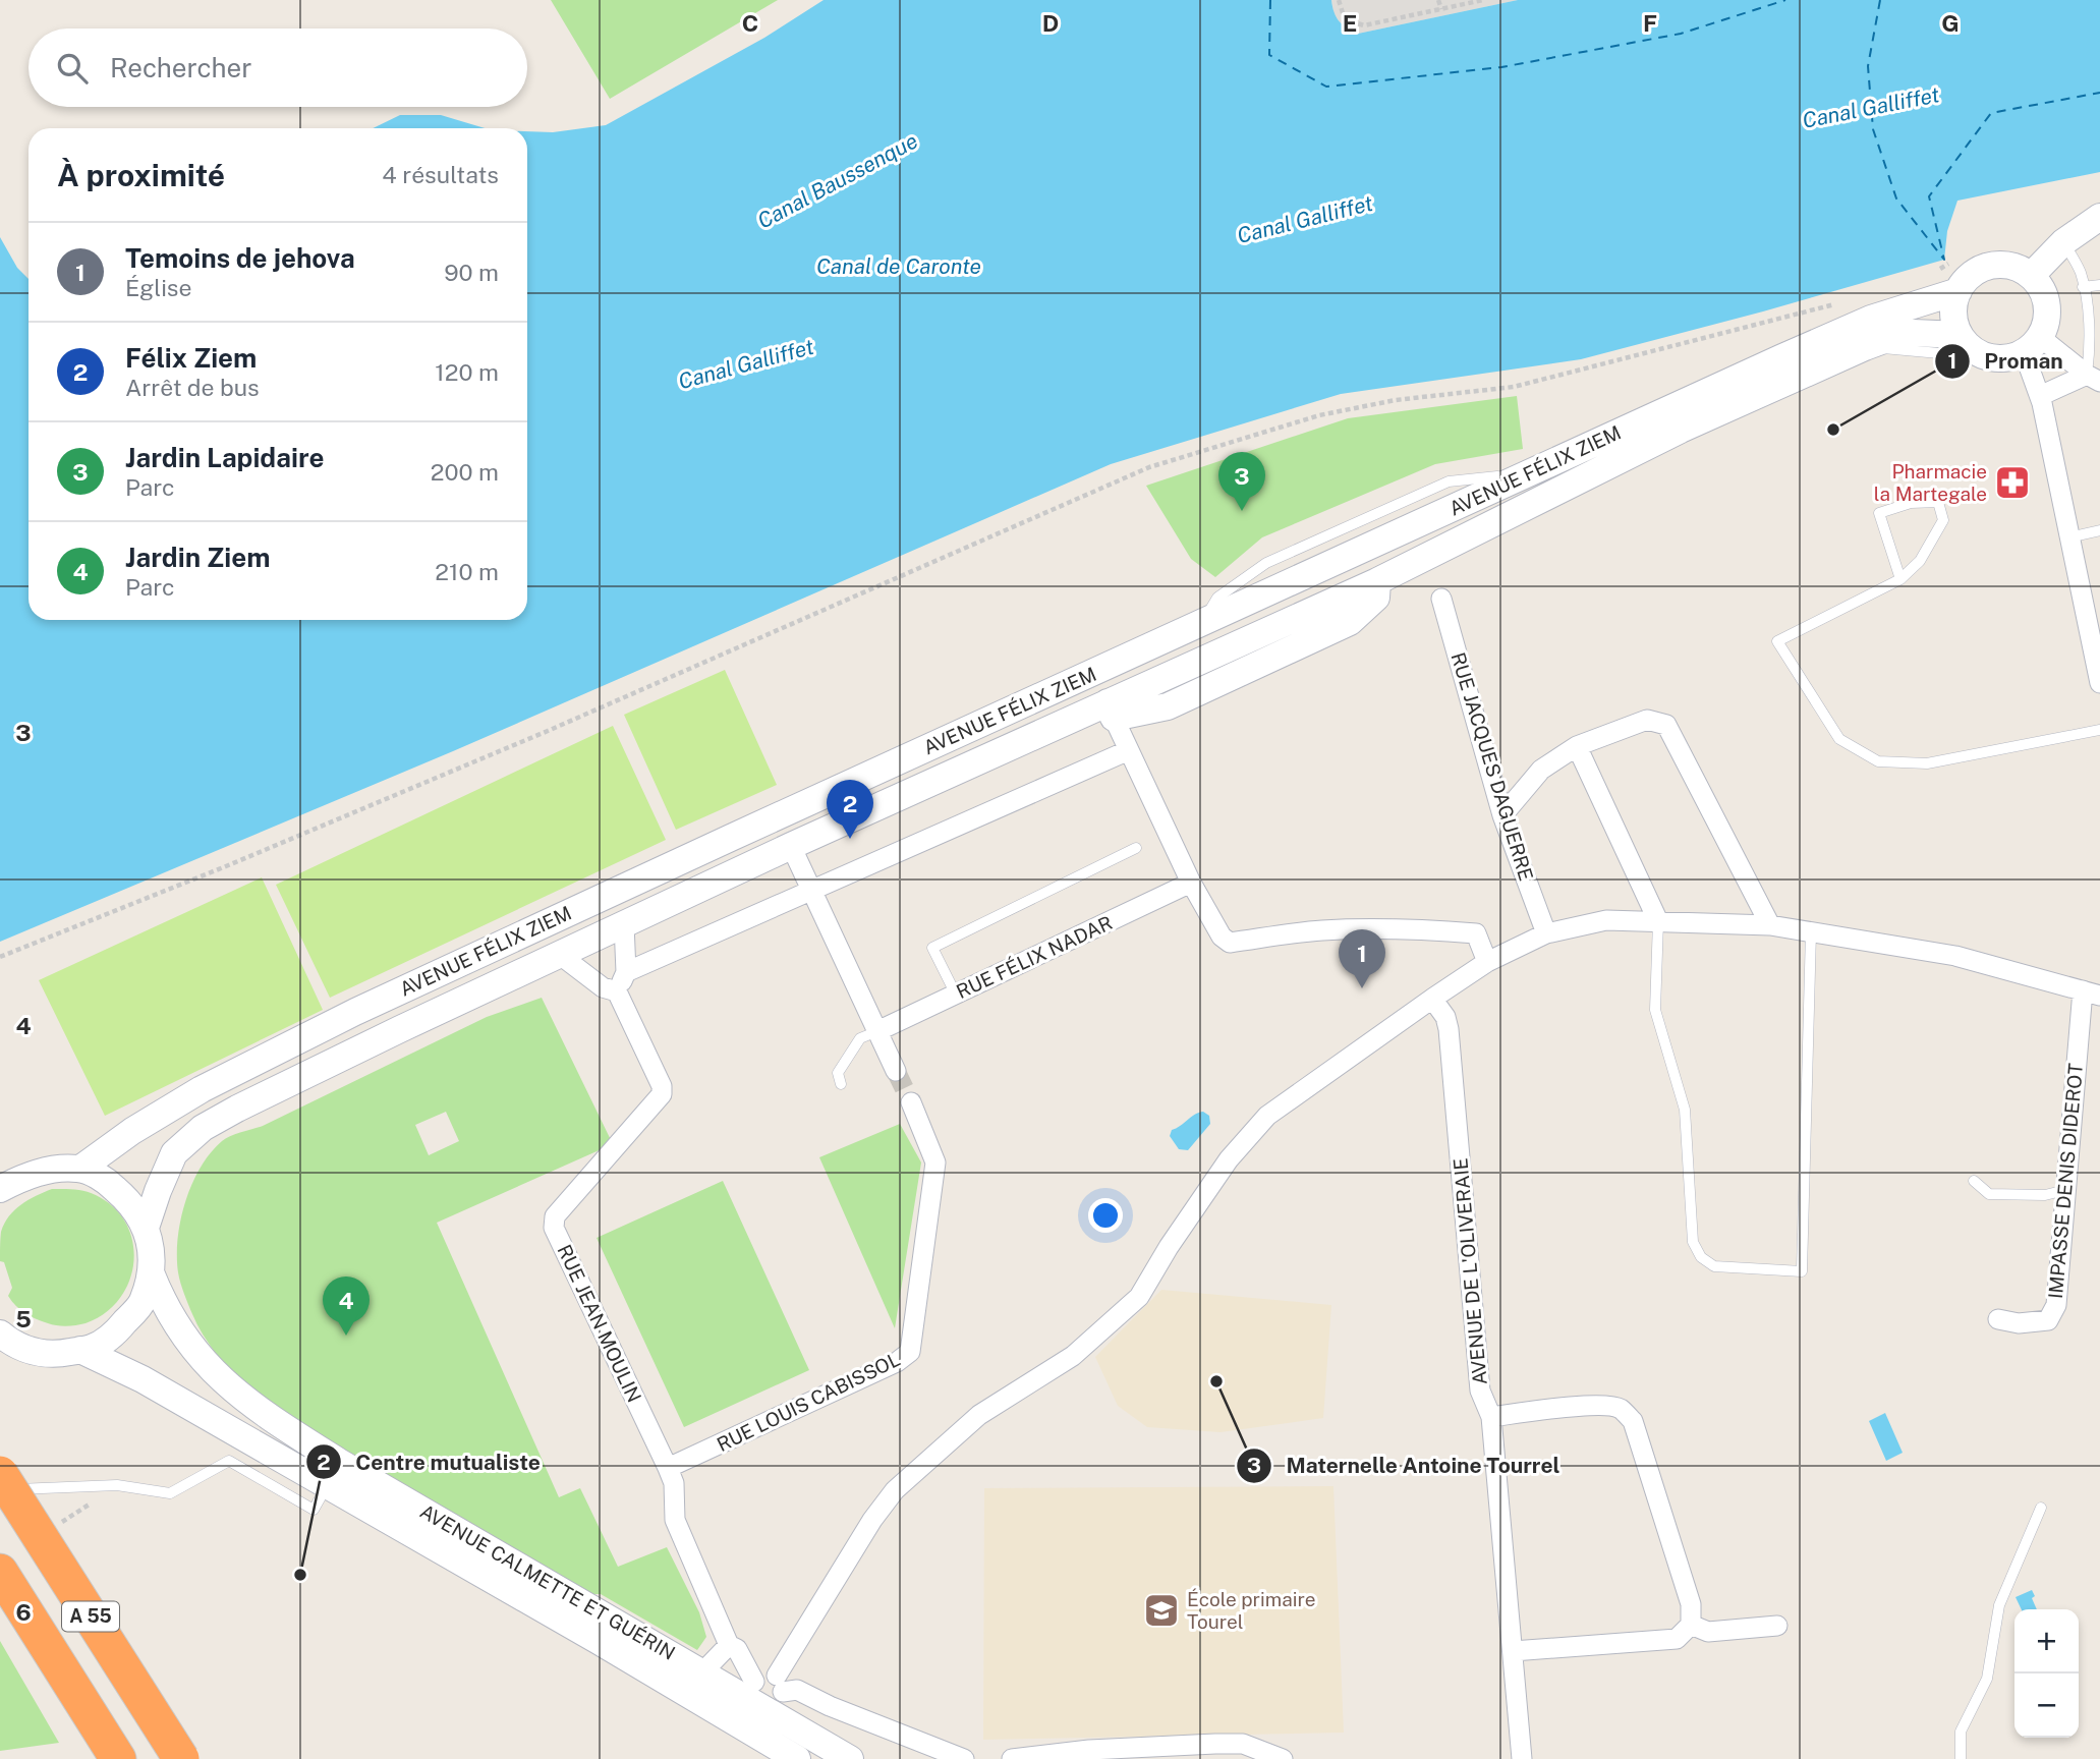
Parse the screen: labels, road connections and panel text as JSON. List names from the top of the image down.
{
  "streets": {
    "highway": ["A 55"],
    "main road": ["AVENUE FÉLIX ZIEM", "AVENUE CALMETTE ET GUÉRIN"],
    "street": [
      "RUE JACQUES DAGUERRE",
      "RUE FÉLIX NADAR",
      "IMPASSE DENIS DIDEROT",
      "AVENUE DE L'OLIVERAIE",
      "RUE JEAN MOULIN",
      "RUE LOUIS CABISSOL"
    ]
  },
  "crossings": [
    ["AVENUE FÉLIX ZIEM", "RUE JEAN MOULIN"],
    ["RUE JEAN MOULIN", "RUE LOUIS CABISSOL"],
    ["RUE JEAN MOULIN", "AVENUE CALMETTE ET GUÉRIN"]
  ],
  "water": ["Canal Galliffet", "Canal Baussenque", "Canal de Caronte"],
  "places": {
    "other": ["Proman", "Maternelle Antoine Tourrel", "Centre mutualiste"],
    "pharmacy": ["Pharmacie la Martegale"],
    "school or university": ["École primaire Tourel"]
  },
  "page": {
    "search": "Rechercher",
    "heading": ["À proximité", "4 résultats"],
    "list": [
      {
        "mark": "1",
        "name": "Temoins de jehova",
        "note": "Église",
        "value": "90 m"
      },
      {
        "mark": "2",
        "name": "Félix Ziem",
        "note": "Arrêt de bus",
        "value": "120 m"
      },
      {
        "mark": "3",
        "name": "Jardin Lapidaire",
        "note": "Parc",
        "value": "200 m"
      },
      {
        "mark": "4",
        "name": "Jardin Ziem",
        "note": "Parc",
        "value": "210 m"
      }
    ],
    "pins": [
      "3",
      "2",
      "1",
      "4"
    ],
    "map_buttons": ["+", "−"]
  },
  "grid": {
    "columns": [
      "C",
      "D",
      "E",
      "F",
      "G"
    ],
    "rows": [
      "3",
      "4",
      "5",
      "6"
    ]
  }
}
